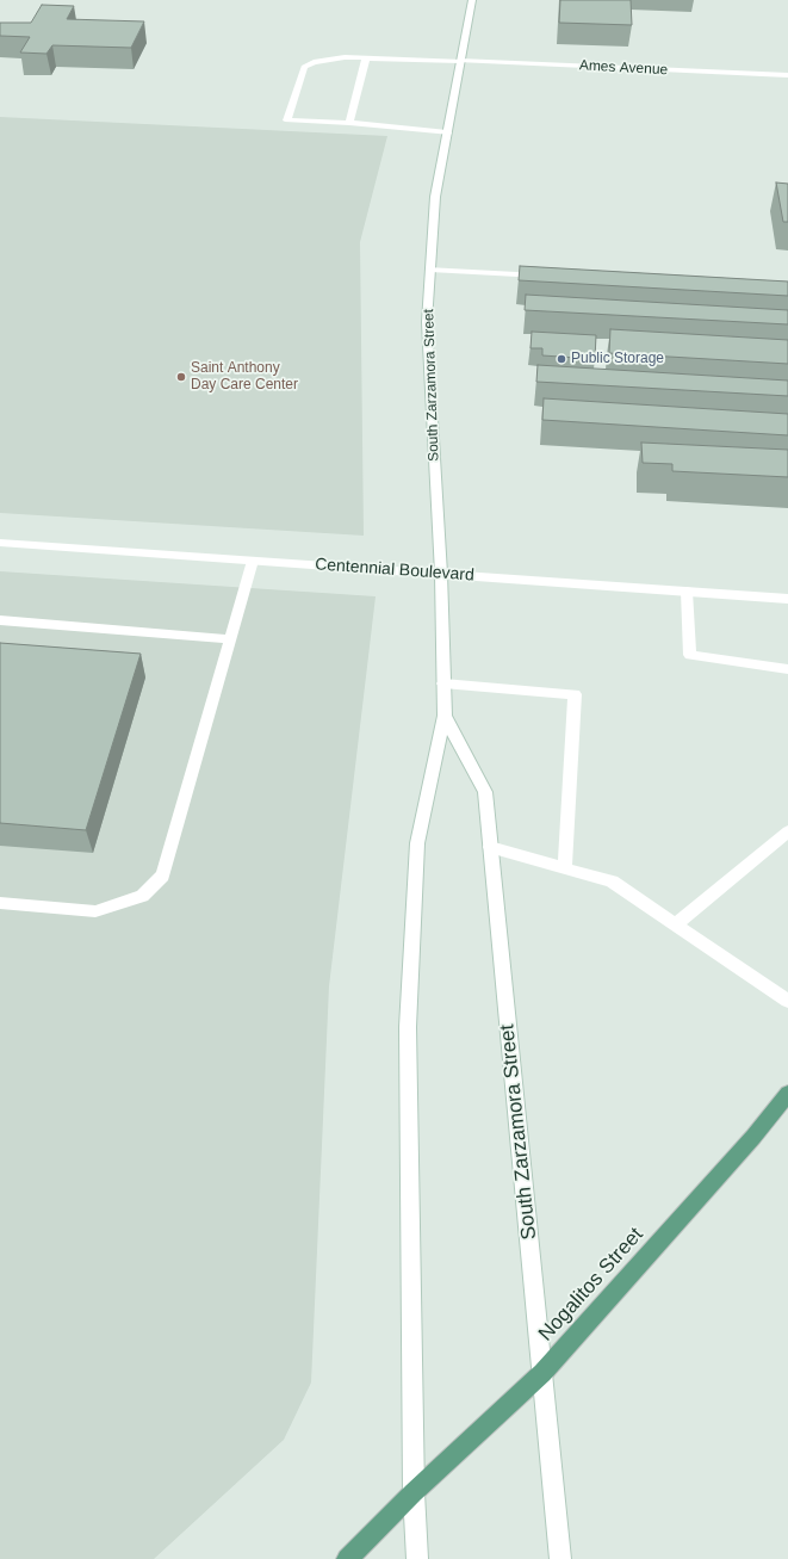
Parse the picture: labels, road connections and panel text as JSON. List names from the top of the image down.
{
  "streets": {
    "main road": [
      "Ames Avenue",
      "South Zarzamora Street",
      "Centennial Boulevard",
      "Nogalitos Street"
    ]
  },
  "crossings": [
    ["Ames Avenue", "South Zarzamora Street"],
    ["South Zarzamora Street", "Centennial Boulevard"],
    ["South Zarzamora Street", "Nogalitos Street"]
  ],
  "places": ["Public Storage", "Saint Anthony Day Care Center"]
}
